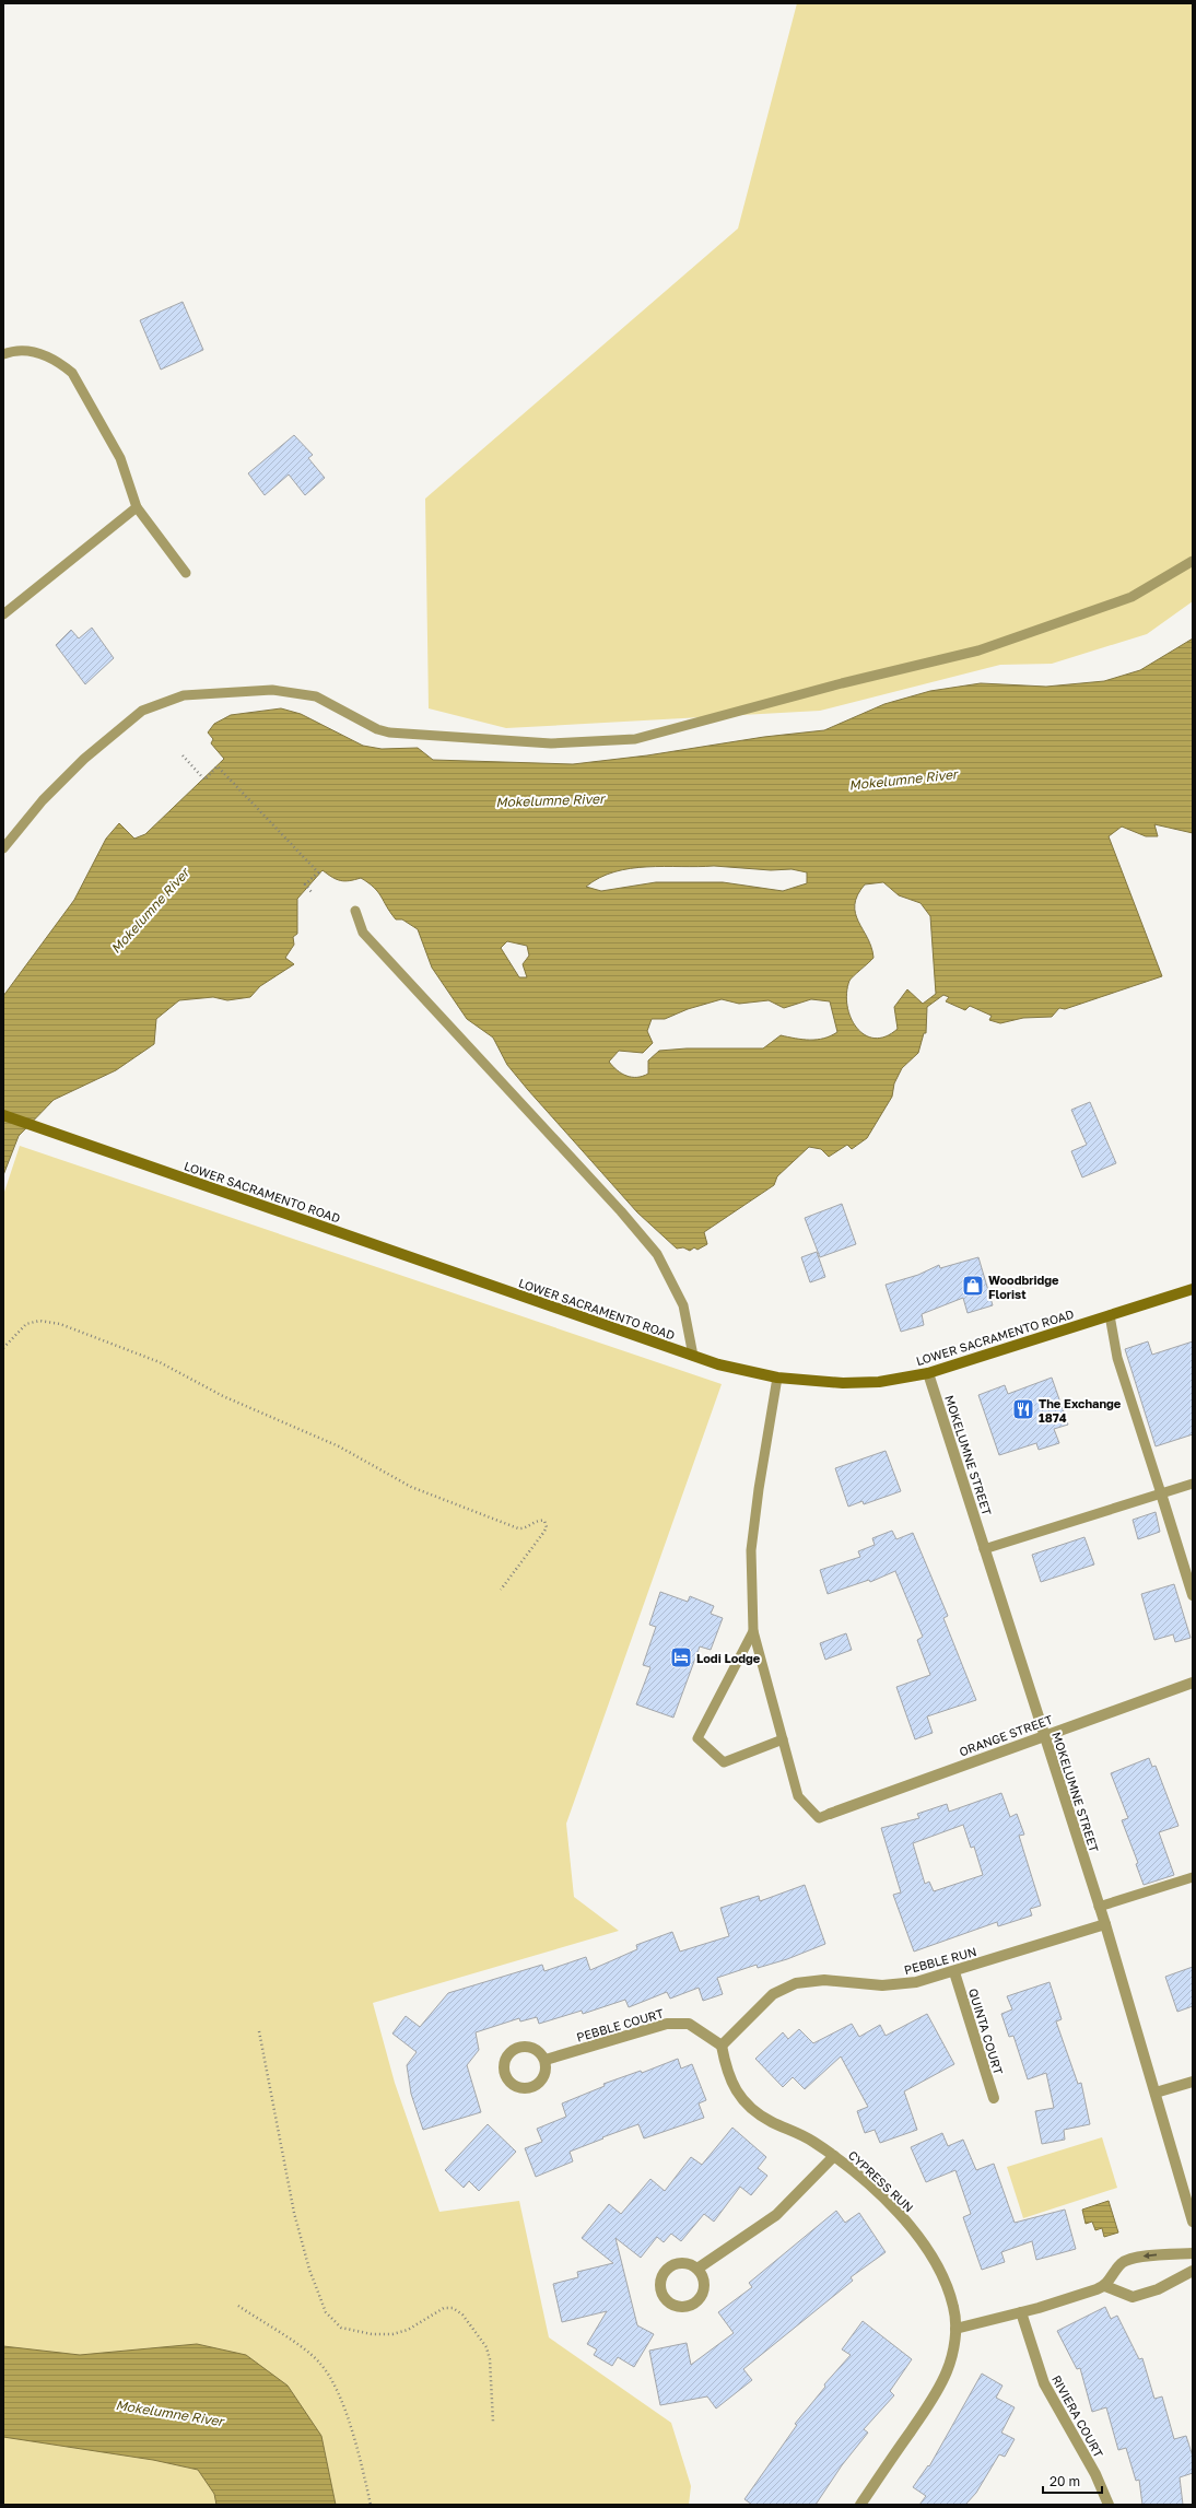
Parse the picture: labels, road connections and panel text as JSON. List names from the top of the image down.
{
  "streets": {
    "main road": ["LOWER SACRAMENTO ROAD"],
    "street": [
      "MOKELUMNE STREET",
      "ORANGE STREET",
      "PEBBLE RUN",
      "PEBBLE COURT",
      "QUINTA COURT",
      "CYPRESS RUN",
      "RIVIERA COURT"
    ]
  },
  "crossings": [
    ["LOWER SACRAMENTO ROAD", "MOKELUMNE STREET"],
    ["MOKELUMNE STREET", "ORANGE STREET"],
    ["MOKELUMNE STREET", "PEBBLE RUN"],
    ["PEBBLE RUN", "PEBBLE COURT"],
    ["PEBBLE RUN", "QUINTA COURT"],
    ["PEBBLE RUN", "CYPRESS RUN"],
    ["PEBBLE COURT", "CYPRESS RUN"]
  ],
  "water": ["Mokelumne River"],
  "places": {
    "shop": ["Woodbridge Florist"],
    "restaurant": ["The Exchange 1874"],
    "hotel": ["Lodi Lodge"]
  },
  "scale_bar": "20 m"
}
